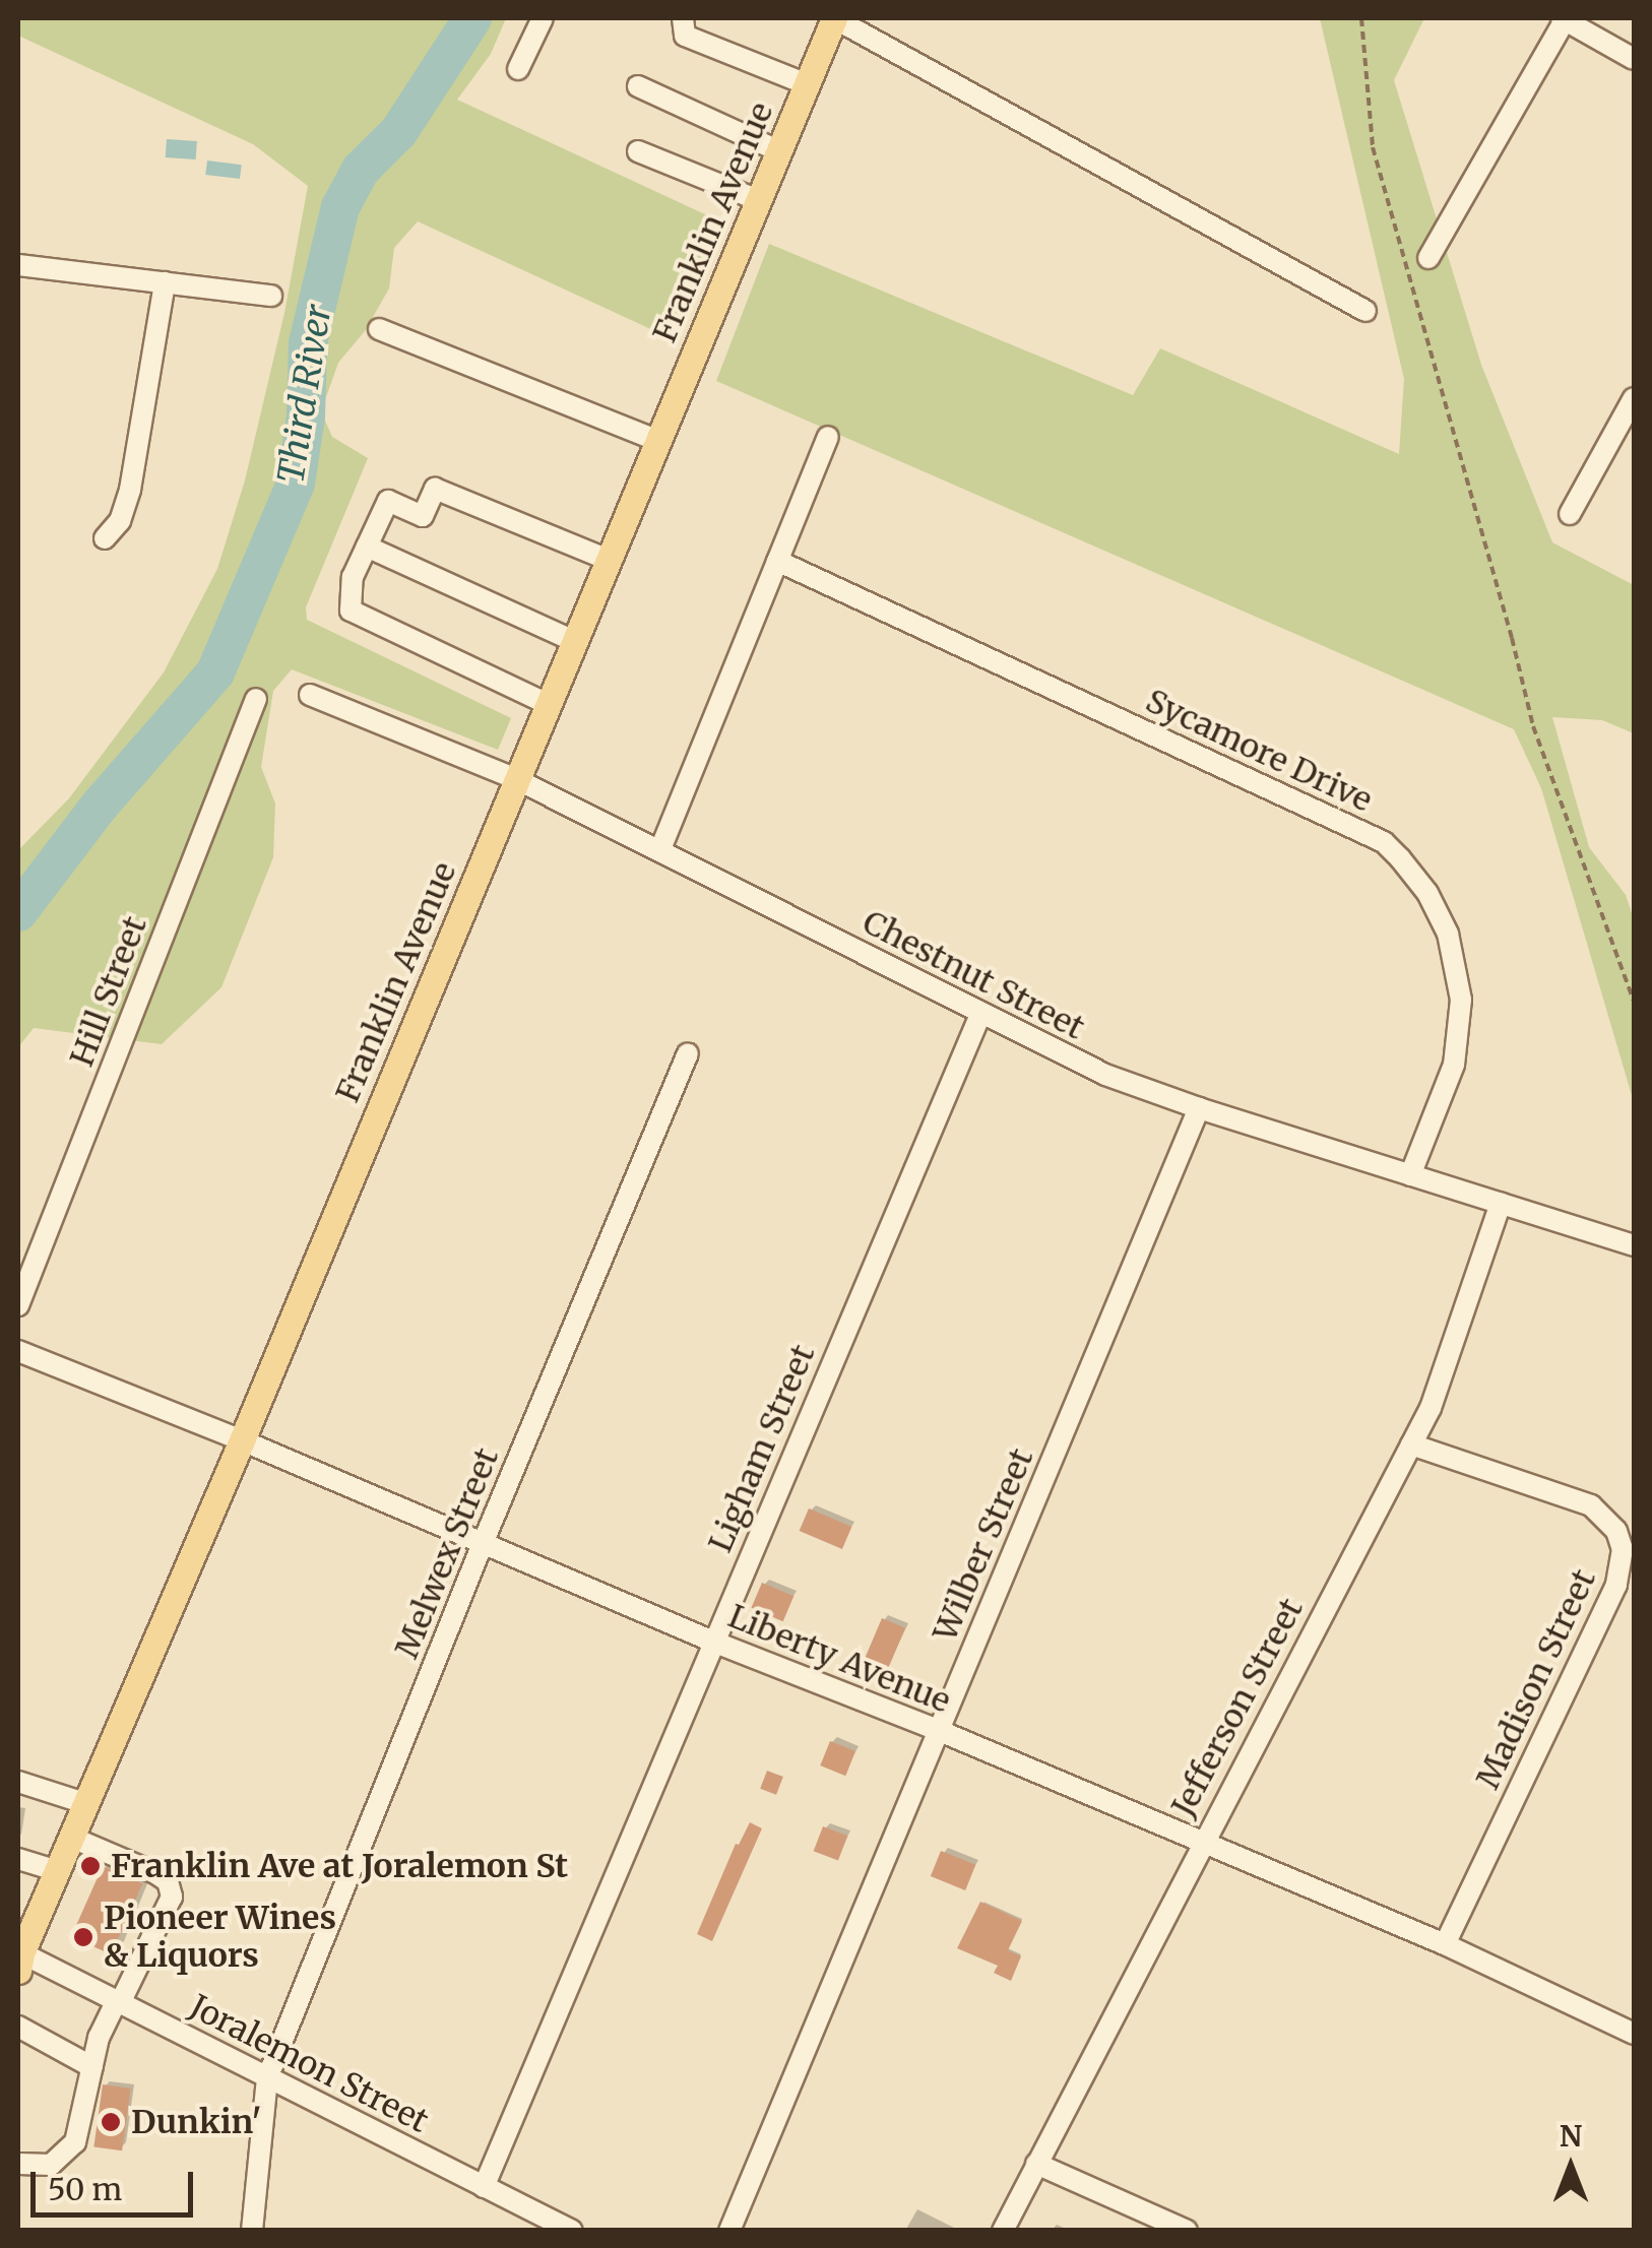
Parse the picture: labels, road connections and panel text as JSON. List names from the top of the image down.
{
  "streets": {
    "main road": ["Franklin Avenue"],
    "street": [
      "Sycamore Drive",
      "Chestnut Street",
      "Hill Street",
      "Ligham Street",
      "Wilber Street",
      "Melwex Street",
      "Liberty Avenue",
      "Madison Street",
      "Jefferson Street",
      "Joralemon Street"
    ]
  },
  "crossings": [
    ["Franklin Avenue", "Chestnut Street"],
    ["Franklin Avenue", "Liberty Avenue"],
    ["Franklin Avenue", "Joralemon Street"],
    ["Sycamore Drive", "Chestnut Street"],
    ["Chestnut Street", "Ligham Street"],
    ["Chestnut Street", "Wilber Street"],
    ["Chestnut Street", "Jefferson Street"],
    ["Ligham Street", "Liberty Avenue"],
    ["Ligham Street", "Joralemon Street"],
    ["Wilber Street", "Liberty Avenue"],
    ["Melwex Street", "Liberty Avenue"],
    ["Melwex Street", "Joralemon Street"],
    ["Liberty Avenue", "Madison Street"],
    ["Liberty Avenue", "Jefferson Street"],
    ["Madison Street", "Jefferson Street"]
  ],
  "water": ["Third River"],
  "places": ["Franklin Ave at Joralemon St", "Pioneer Wines & Liquors", "Dunkin'"],
  "scale_bar": "50 m",
  "north": "top"
}
